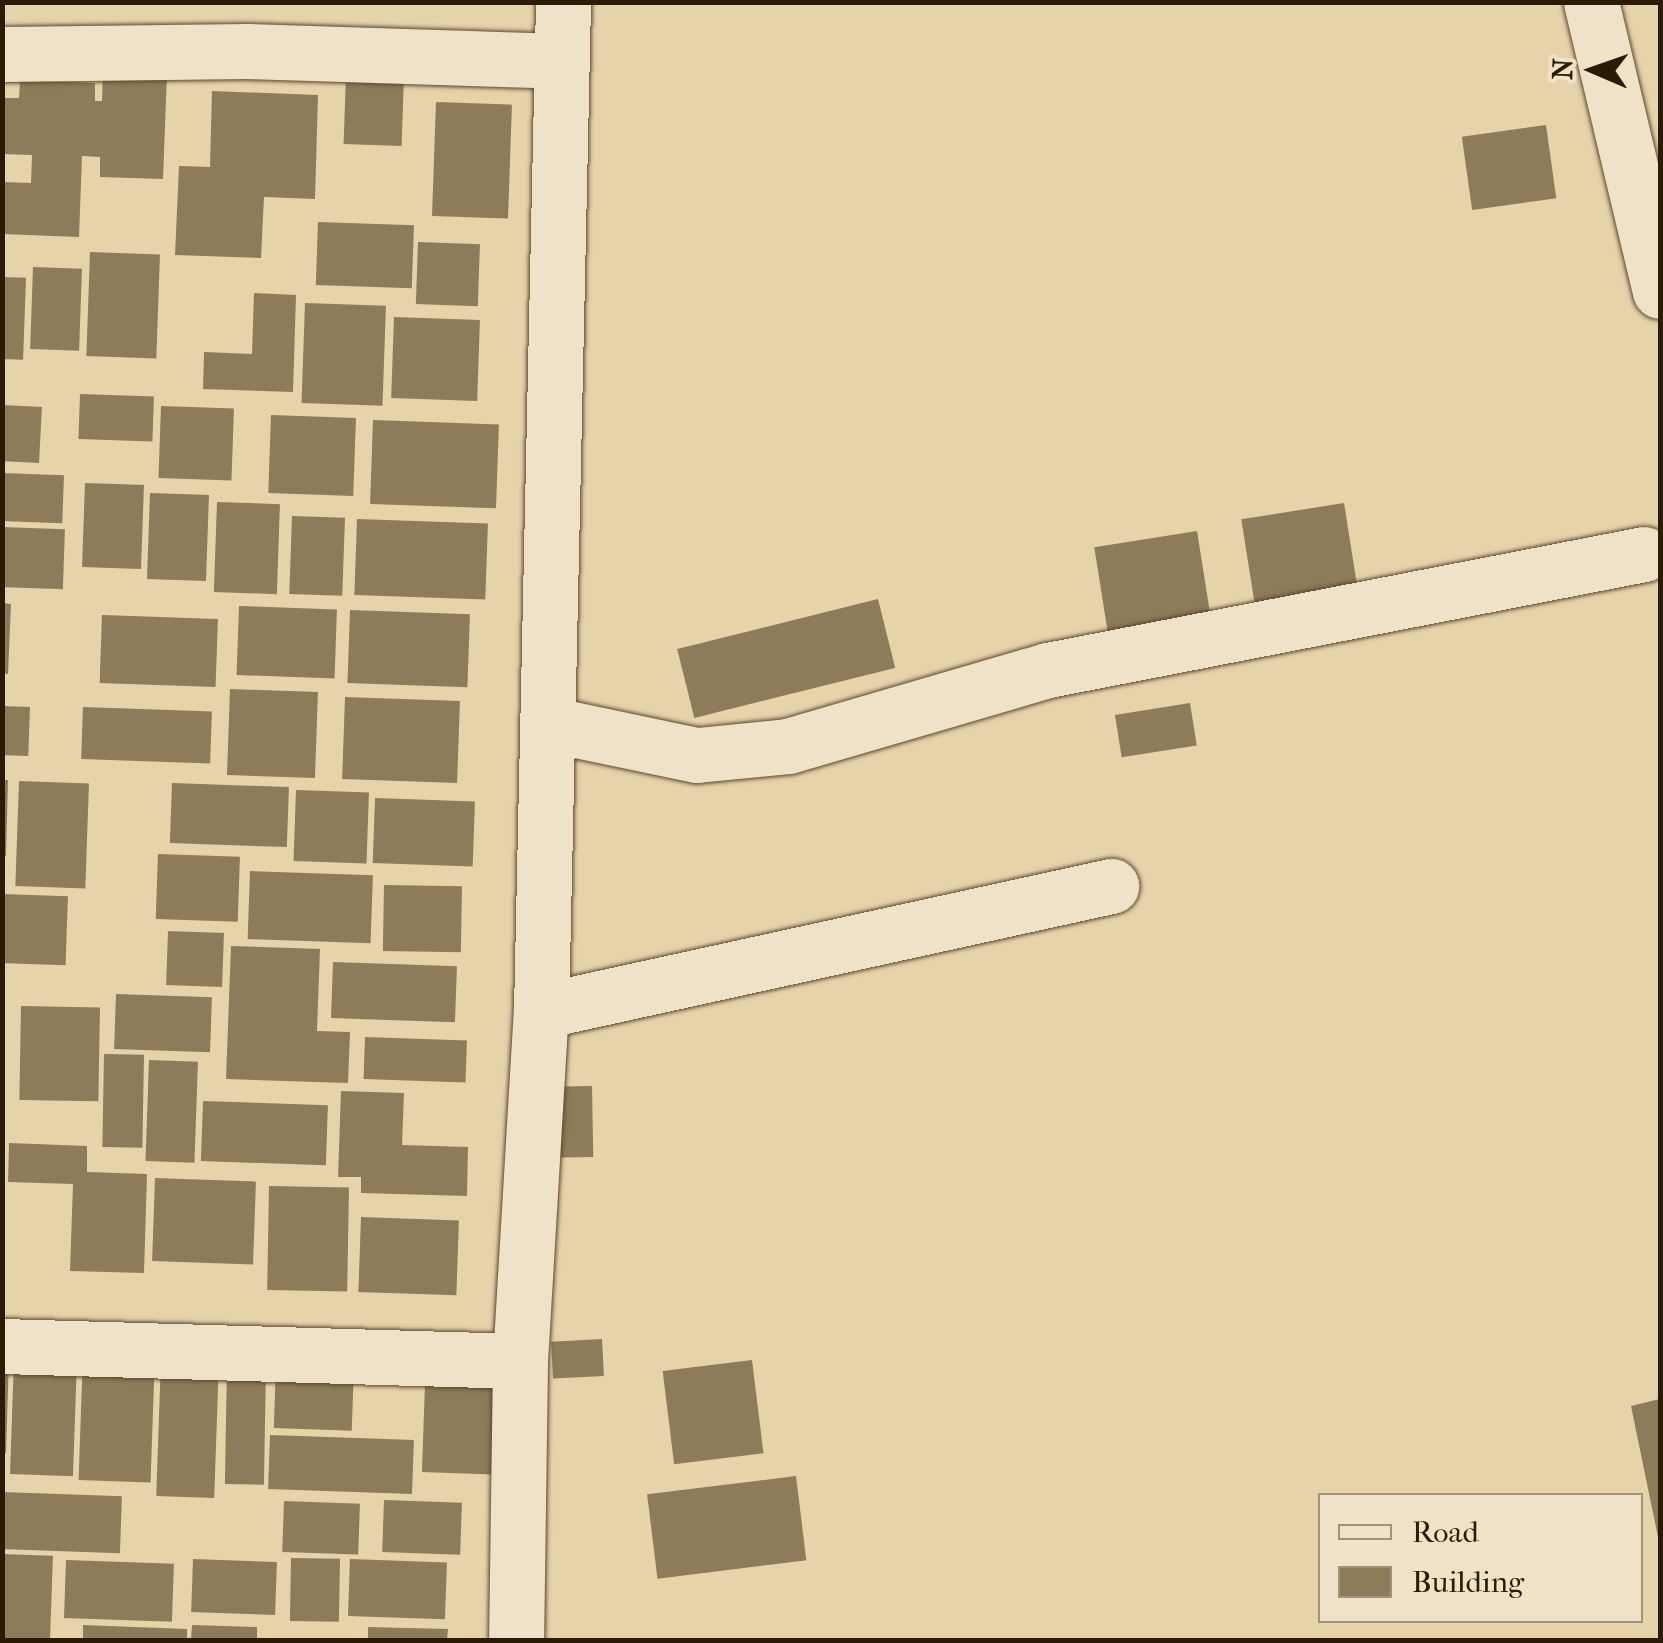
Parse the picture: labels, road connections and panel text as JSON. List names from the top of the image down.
{
  "legend": ["Road", "Building"],
  "north": "left"
}
